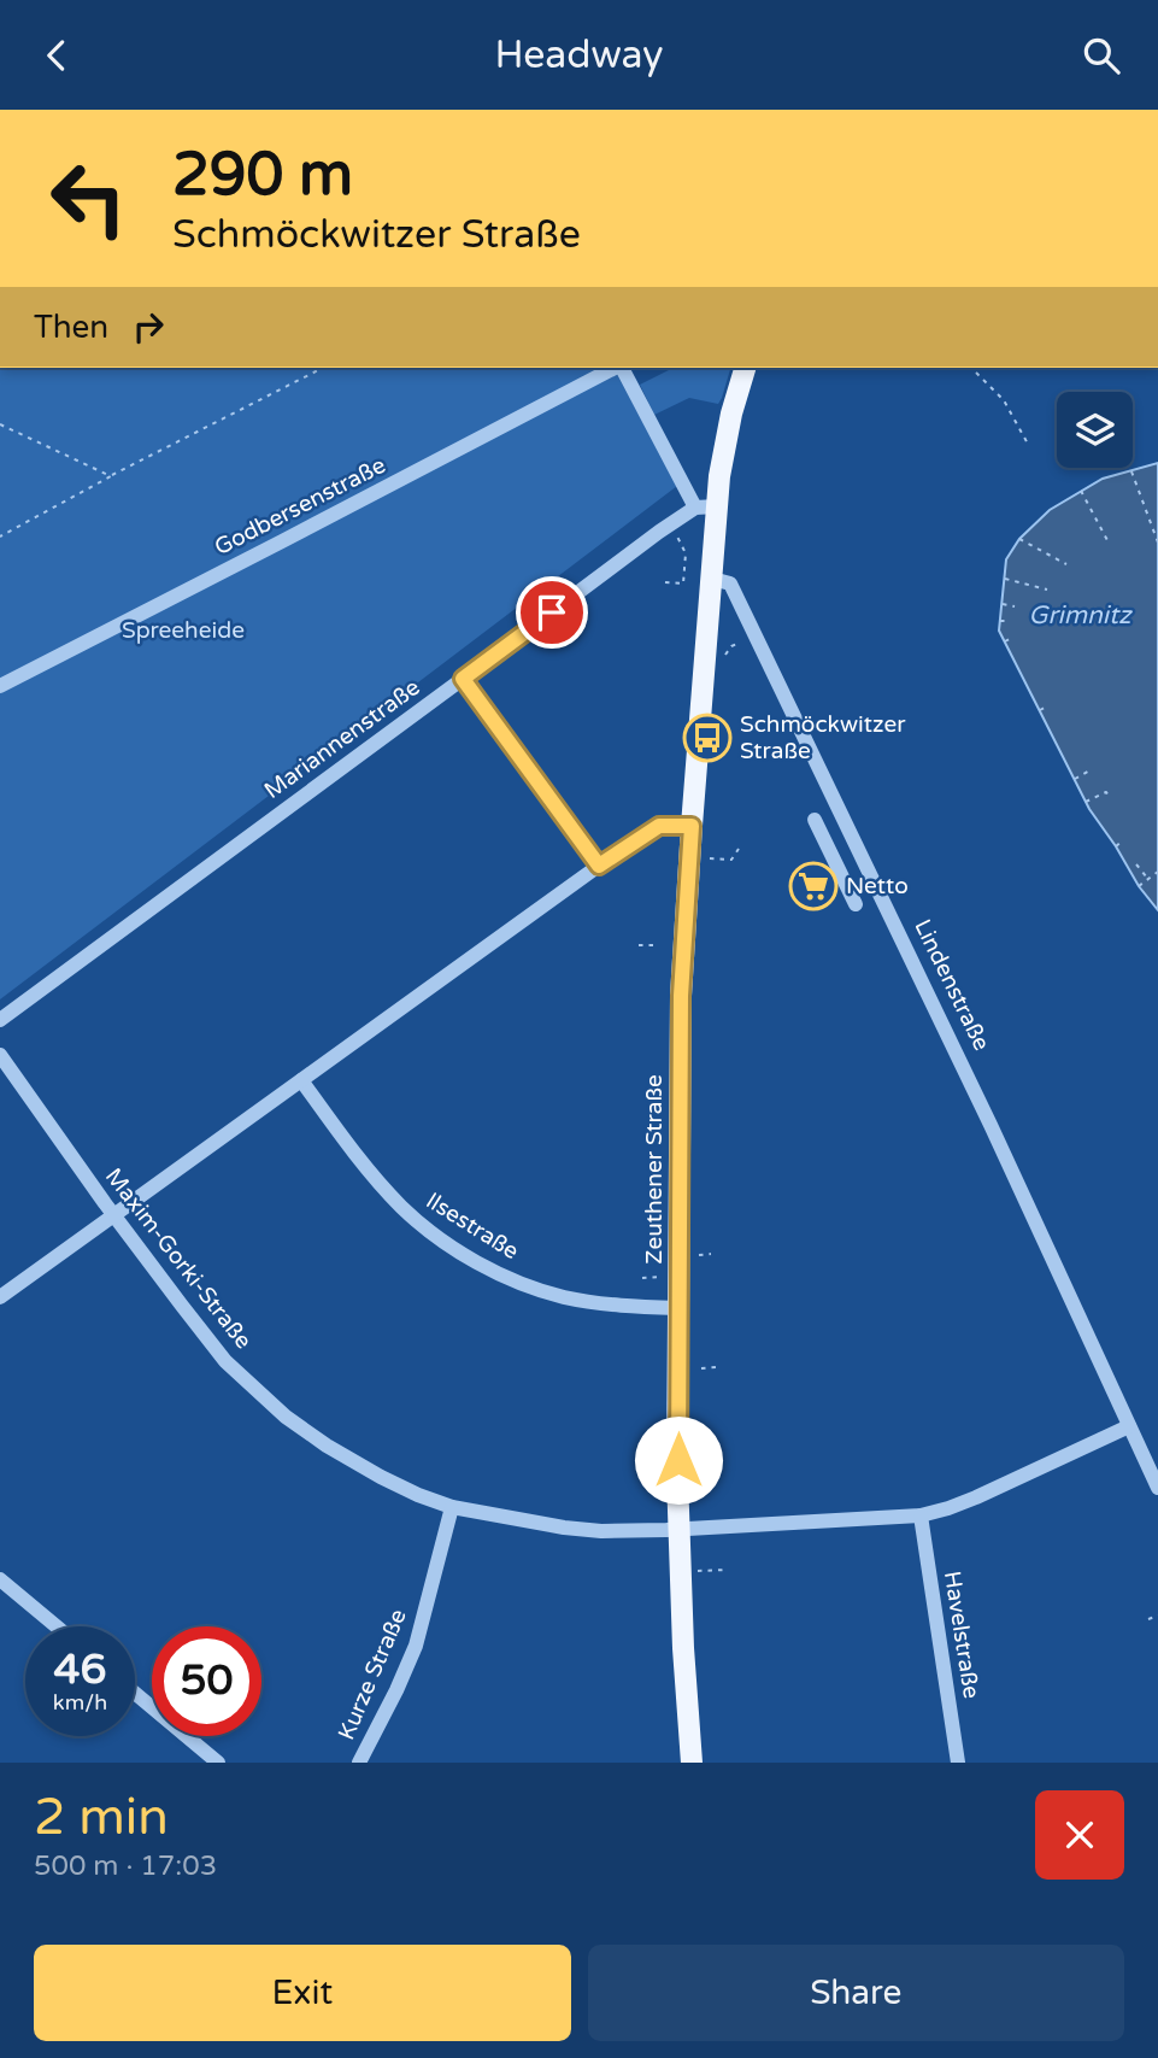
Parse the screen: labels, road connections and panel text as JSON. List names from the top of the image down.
{
  "streets": {
    "main road": ["Zeuthener Straße"],
    "street": [
      "Godbersenstraße",
      "Mariannenstraße",
      "Lindenstraße",
      "Ilsestraße",
      "Maxim-Gorki-Straße",
      "Havelstraße",
      "Kurze Straße"
    ]
  },
  "crossings": [
    ["Lindenstraße", "Zeuthener Straße"],
    ["Lindenstraße", "Maxim-Gorki-Straße"],
    ["Zeuthener Straße", "Ilsestraße"],
    ["Zeuthener Straße", "Maxim-Gorki-Straße"],
    ["Maxim-Gorki-Straße", "Havelstraße"],
    ["Maxim-Gorki-Straße", "Kurze Straße"]
  ],
  "water": ["Grimnitz"],
  "parks": ["Spreeheide"],
  "places": {
    "bus stop": ["Schmöckwitzer Straße"],
    "supermarket": ["Netto"]
  },
  "page": {
    "header": "Headway",
    "turn": ["290 m", "Schmöckwitzer Straße"],
    "then": "Then",
    "speed": "46 km/h",
    "limit": "50",
    "heading": ["2 min", "500 m · 17:03"],
    "buttons": ["Exit", "Share"]
  }
}
